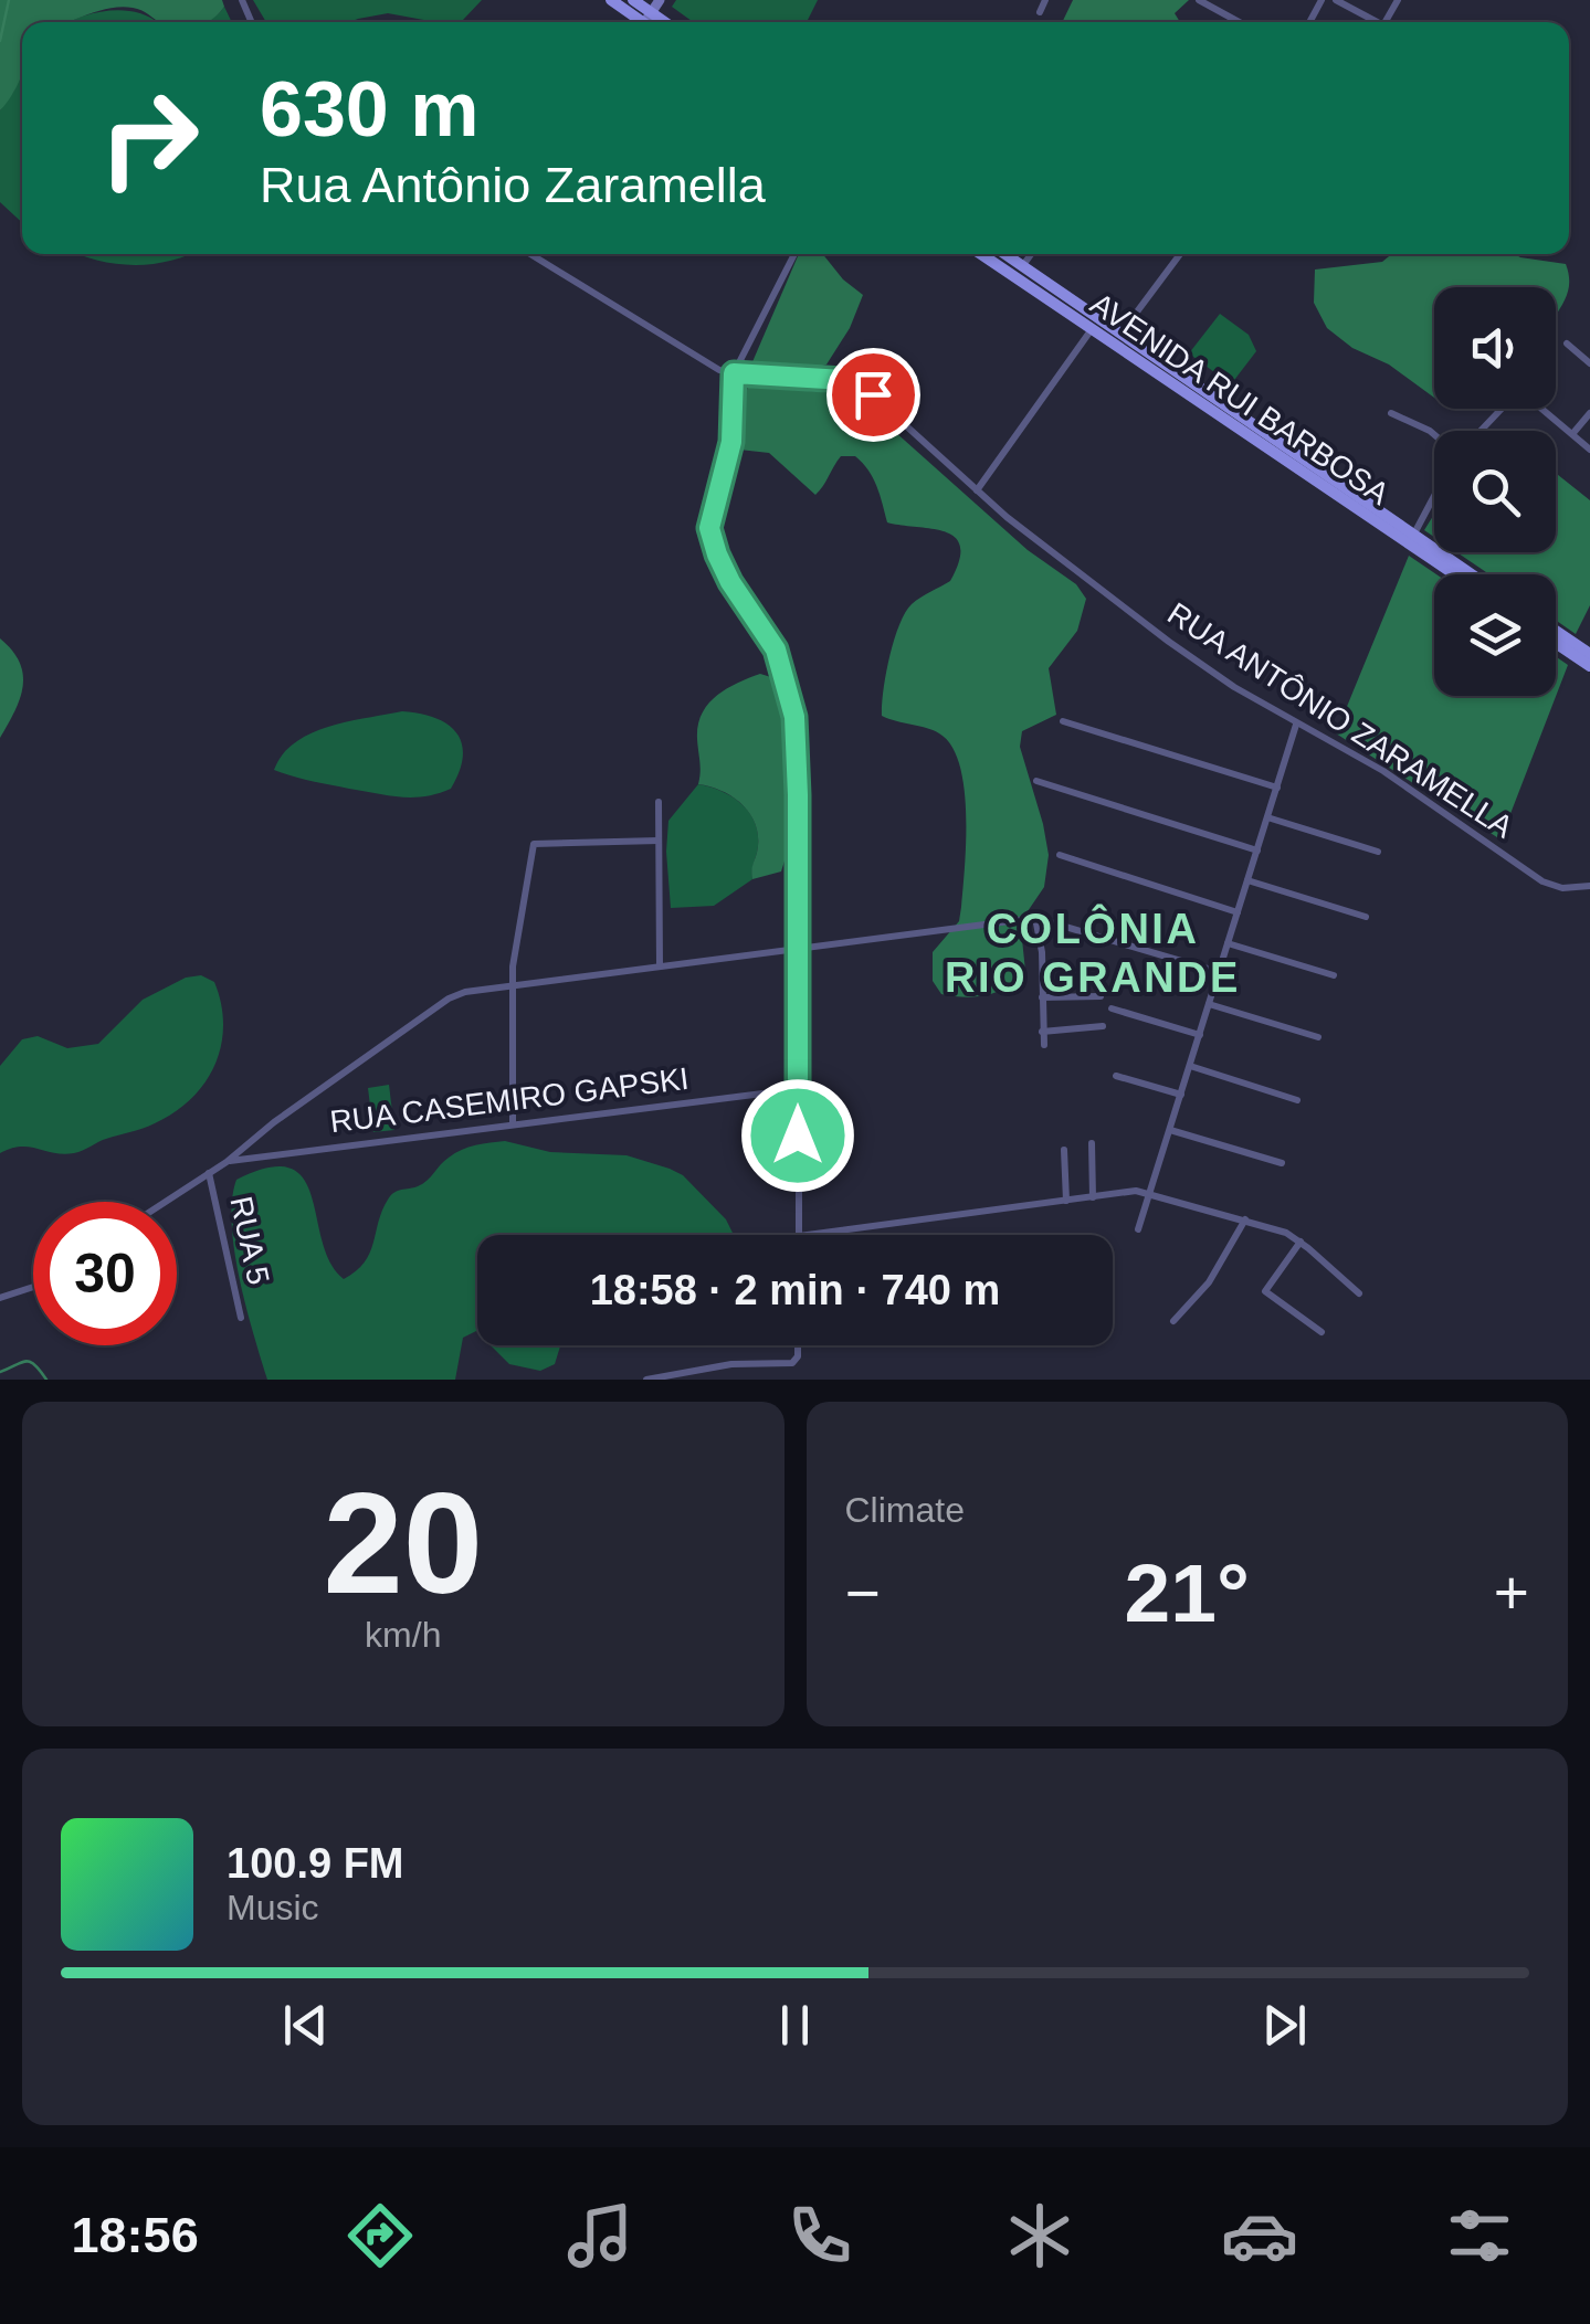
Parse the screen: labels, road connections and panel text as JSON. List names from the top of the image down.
{
  "streets": {
    "main road": ["AVENIDA RUI BARBOSA"],
    "street": ["RUA ANTÔNIO ZARAMELLA", "RUA CASEMIRO GAPSKI", "RUA 5"]
  },
  "districts": ["COLÔNIA RIO GRANDE"],
  "page": {
    "turn": ["630 m", "Rua Antônio Zaramella"],
    "limit": "30",
    "trip": "18:58 · 2 min · 740 m",
    "tile": [
      ["20", "km/h"],
      "Climate"
    ],
    "heat": ["−", "21°", "+"],
    "song": ["100.9 FM", "Music"],
    "tabs": "18:56"
  }
}
